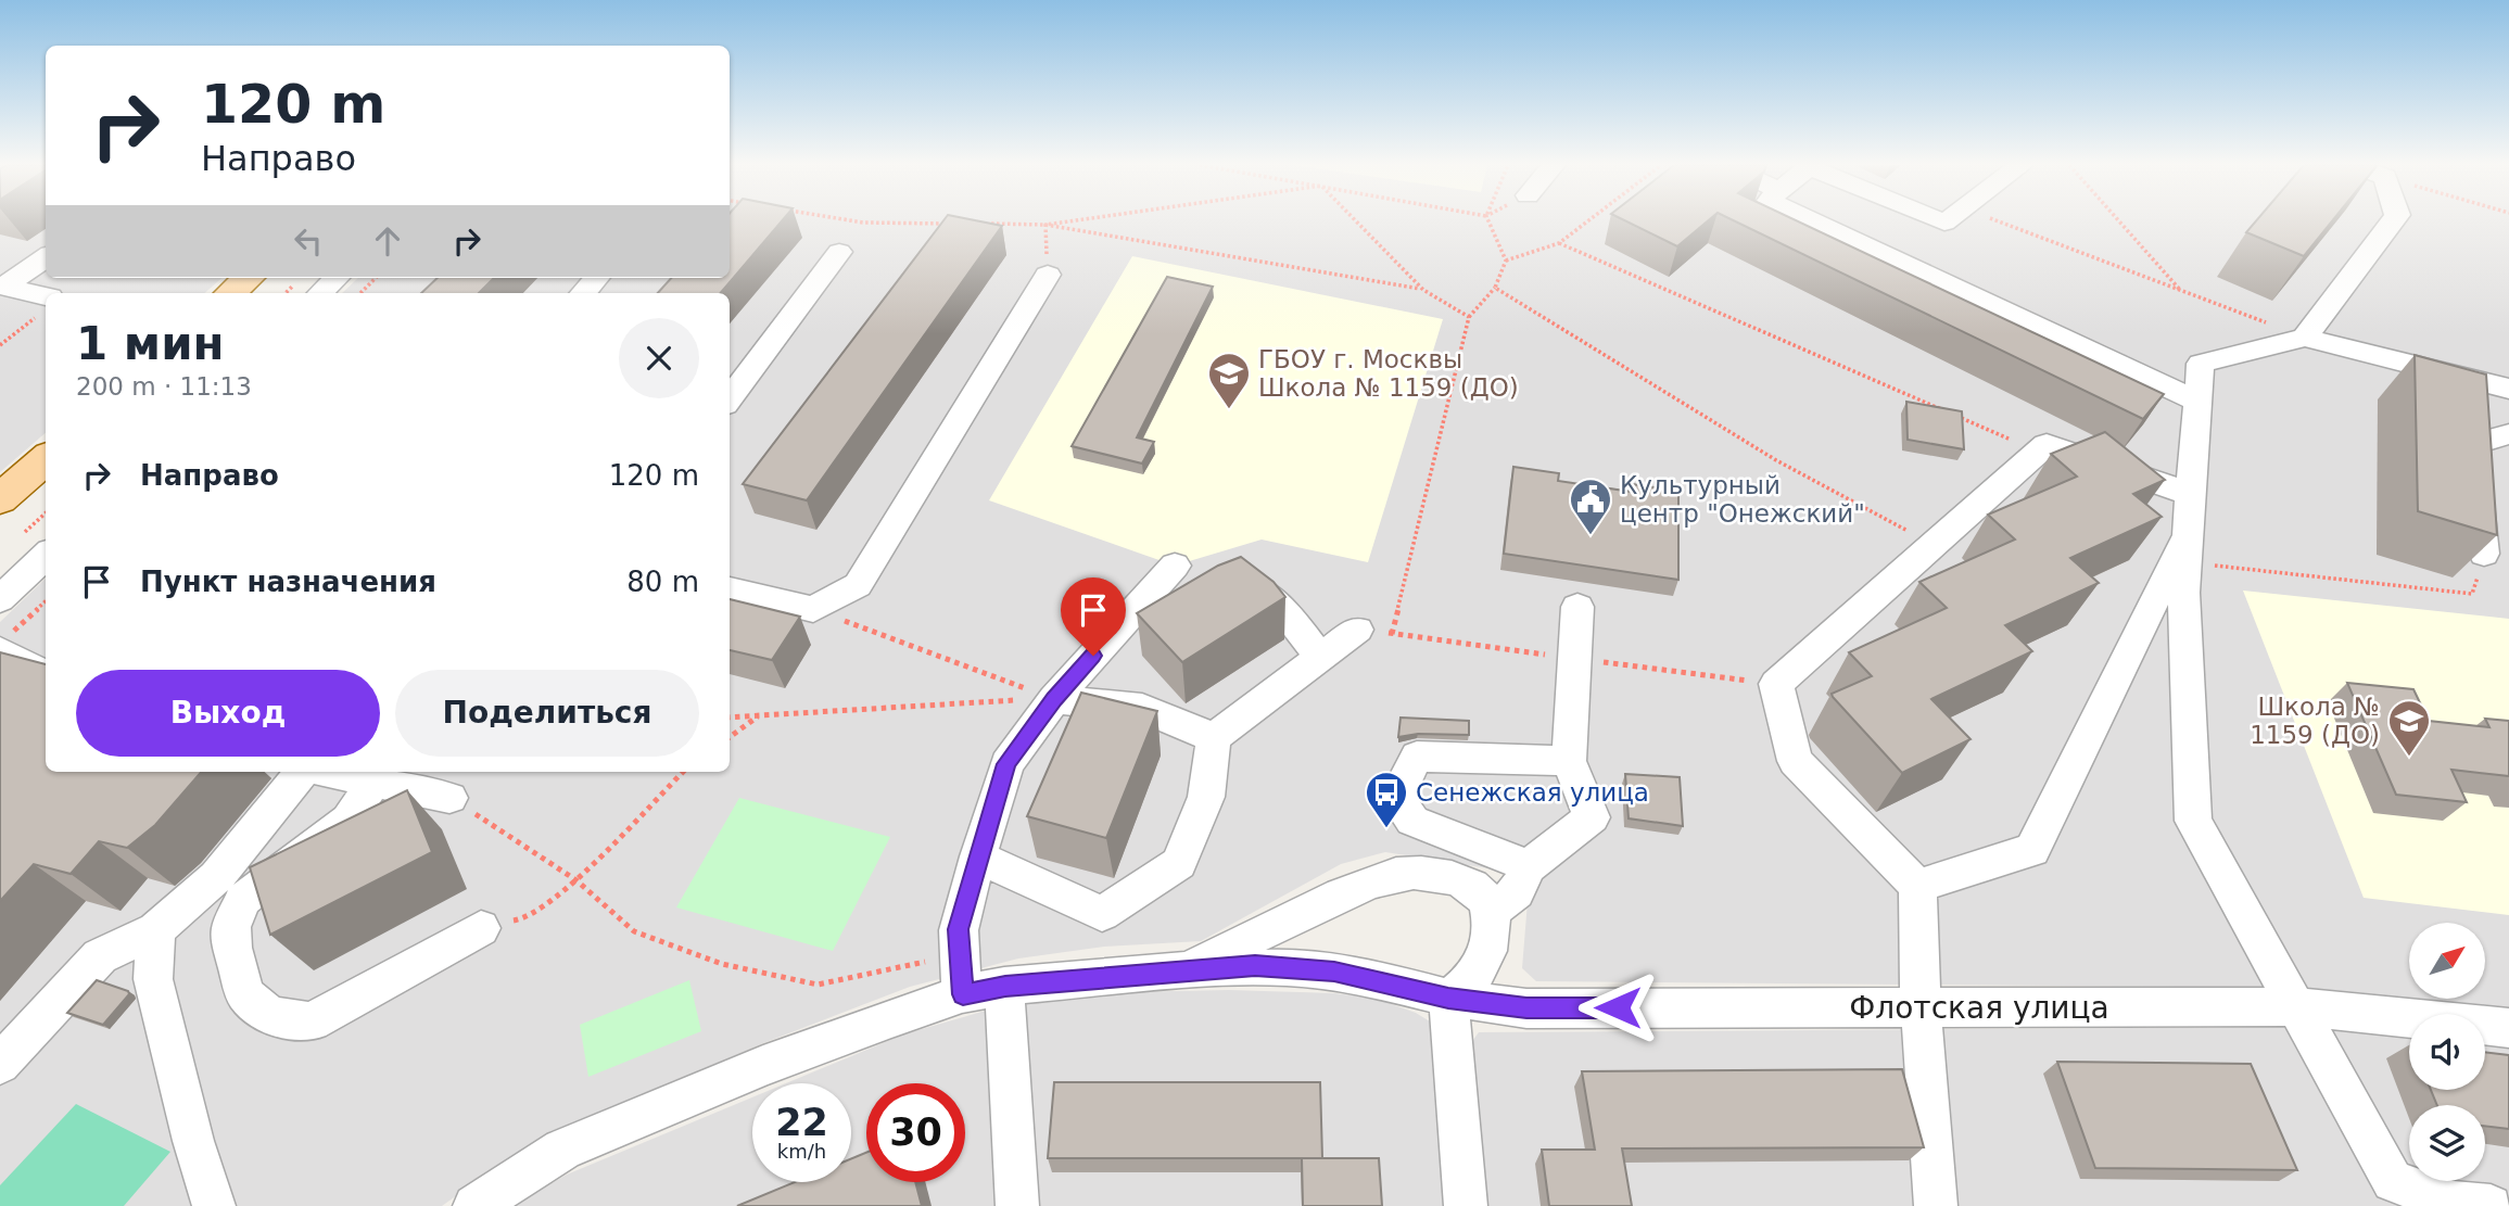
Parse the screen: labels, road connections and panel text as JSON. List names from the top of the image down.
{
  "streets": {
    "street": ["Флотская улица"]
  },
  "places": {
    "school or university": ["ГБОУ г. Москвы Школа № 1159 (ДО)", "Школа № 1159 (ДО)"],
    "public building": ["Культурный центр \"Онежский\""],
    "bus stop": ["Сенежская улица"]
  },
  "north": "top right",
  "page": {
    "turn": ["120 m", "Направо"],
    "heading": ["1 мин", "200 m · 11:13"],
    "list": [
      {
        "name": "Направо",
        "value": "120 m"
      },
      {
        "name": "Пункт назначения",
        "value": "80 m"
      }
    ],
    "buttons": ["Выход", "Поделиться"],
    "speed": "22 km/h",
    "limit": "30"
  }
}
